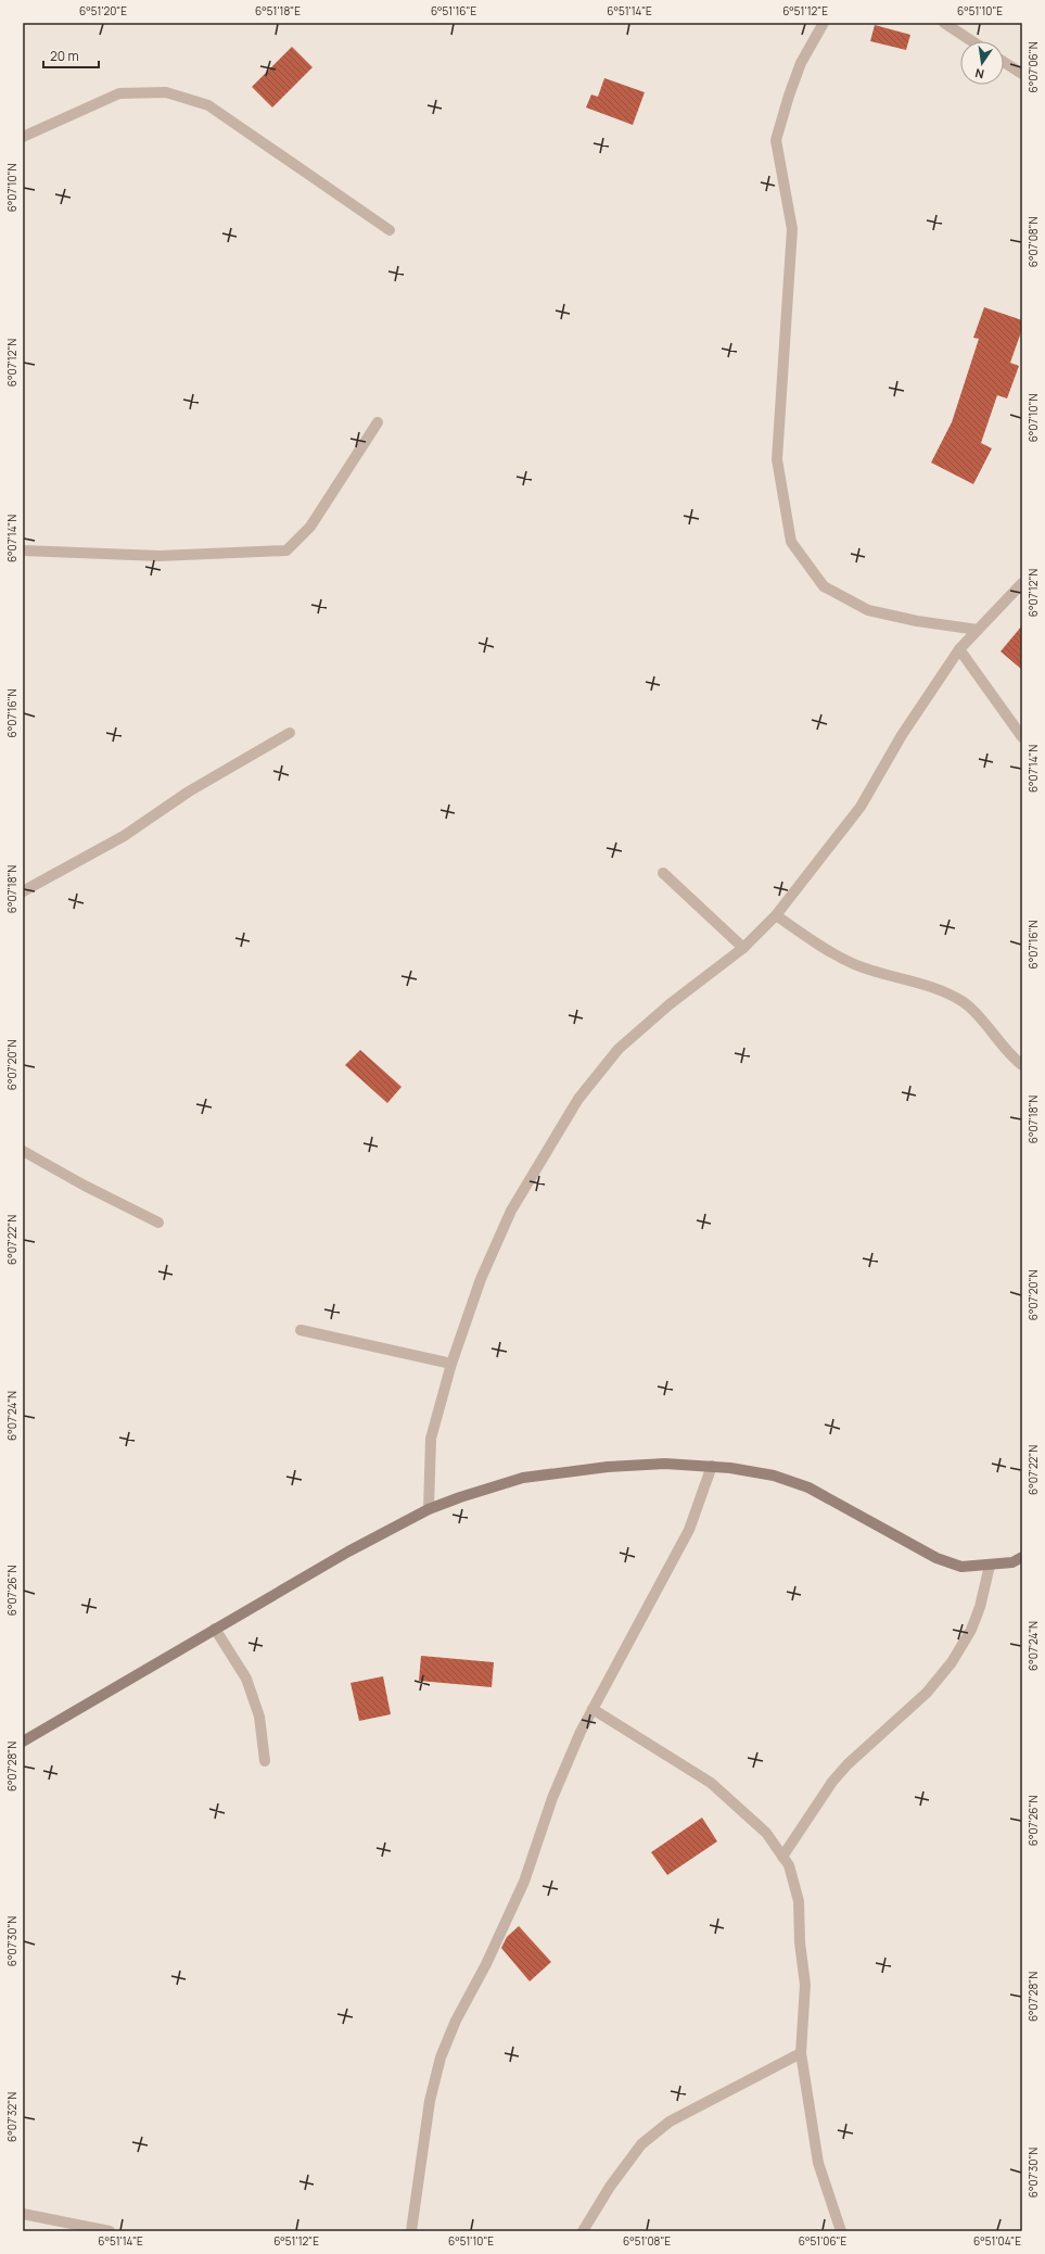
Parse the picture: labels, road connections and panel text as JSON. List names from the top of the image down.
{
  "scale_bar": "20 m",
  "north": "bottom",
  "coordinates": [
    "6°51'20\"E",
    "6°51'18\"E",
    "6°51'16\"E",
    "6°51'14\"E",
    "6°51'12\"E",
    "6°51'10\"E",
    "6°07'06\"N",
    "6°07'10\"N",
    "6°07'08\"N",
    "6°07'12\"N",
    "6°07'14\"N",
    "6°07'16\"N",
    "6°07'18\"N",
    "6°07'20\"N",
    "6°07'22\"N",
    "6°07'24\"N",
    "6°07'26\"N",
    "6°07'28\"N",
    "6°07'30\"N",
    "6°07'32\"N",
    "6°51'08\"E",
    "6°51'06\"E",
    "6°51'04\"E"
  ]
}
